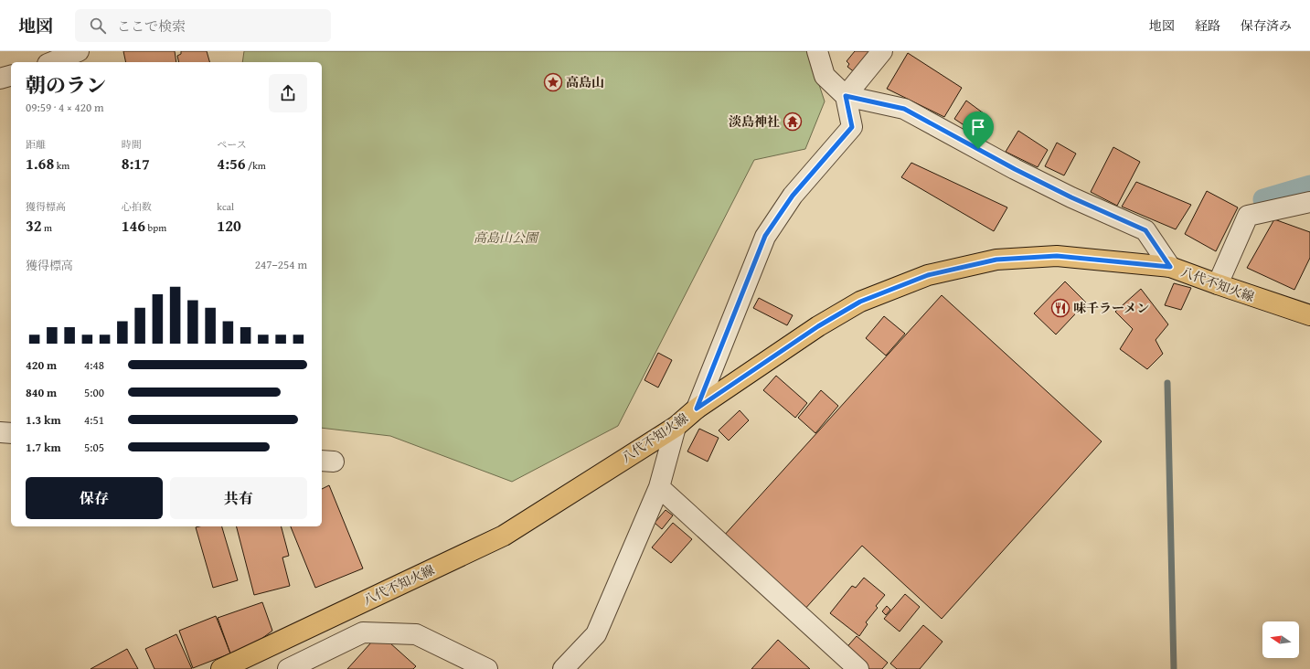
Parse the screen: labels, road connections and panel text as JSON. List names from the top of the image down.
{
  "streets": {
    "main road": ["八代不知火線"]
  },
  "parks": ["高島山公園"],
  "places": {
    "place": ["高島山"],
    "temple": ["淡島神社"],
    "restaurant": ["味千ラーメン"]
  },
  "north": "left",
  "page": {
    "header": "地図",
    "search": "ここで検索",
    "nav": ["地図", "経路", "保存済み"],
    "heading": ["朝のラン", "09:59 · 4 × 420 m"],
    "stats": [
      ["距離", "1.68 km"],
      ["時間", "8:17"],
      ["ペース", "4:56 /km"],
      ["獲得標高", "32 m"],
      ["心拍数", "146 bpm"],
      ["kcal", "120"]
    ],
    "chart": ["獲得標高", "247–254 m"],
    "list": [
      {
        "name": "420 m",
        "note": "4:48"
      },
      {
        "name": "840 m",
        "note": "5:00"
      },
      {
        "name": "1.3 km",
        "note": "4:51"
      },
      {
        "name": "1.7 km",
        "note": "5:05"
      }
    ],
    "buttons": ["保存", "共有"]
  }
}
